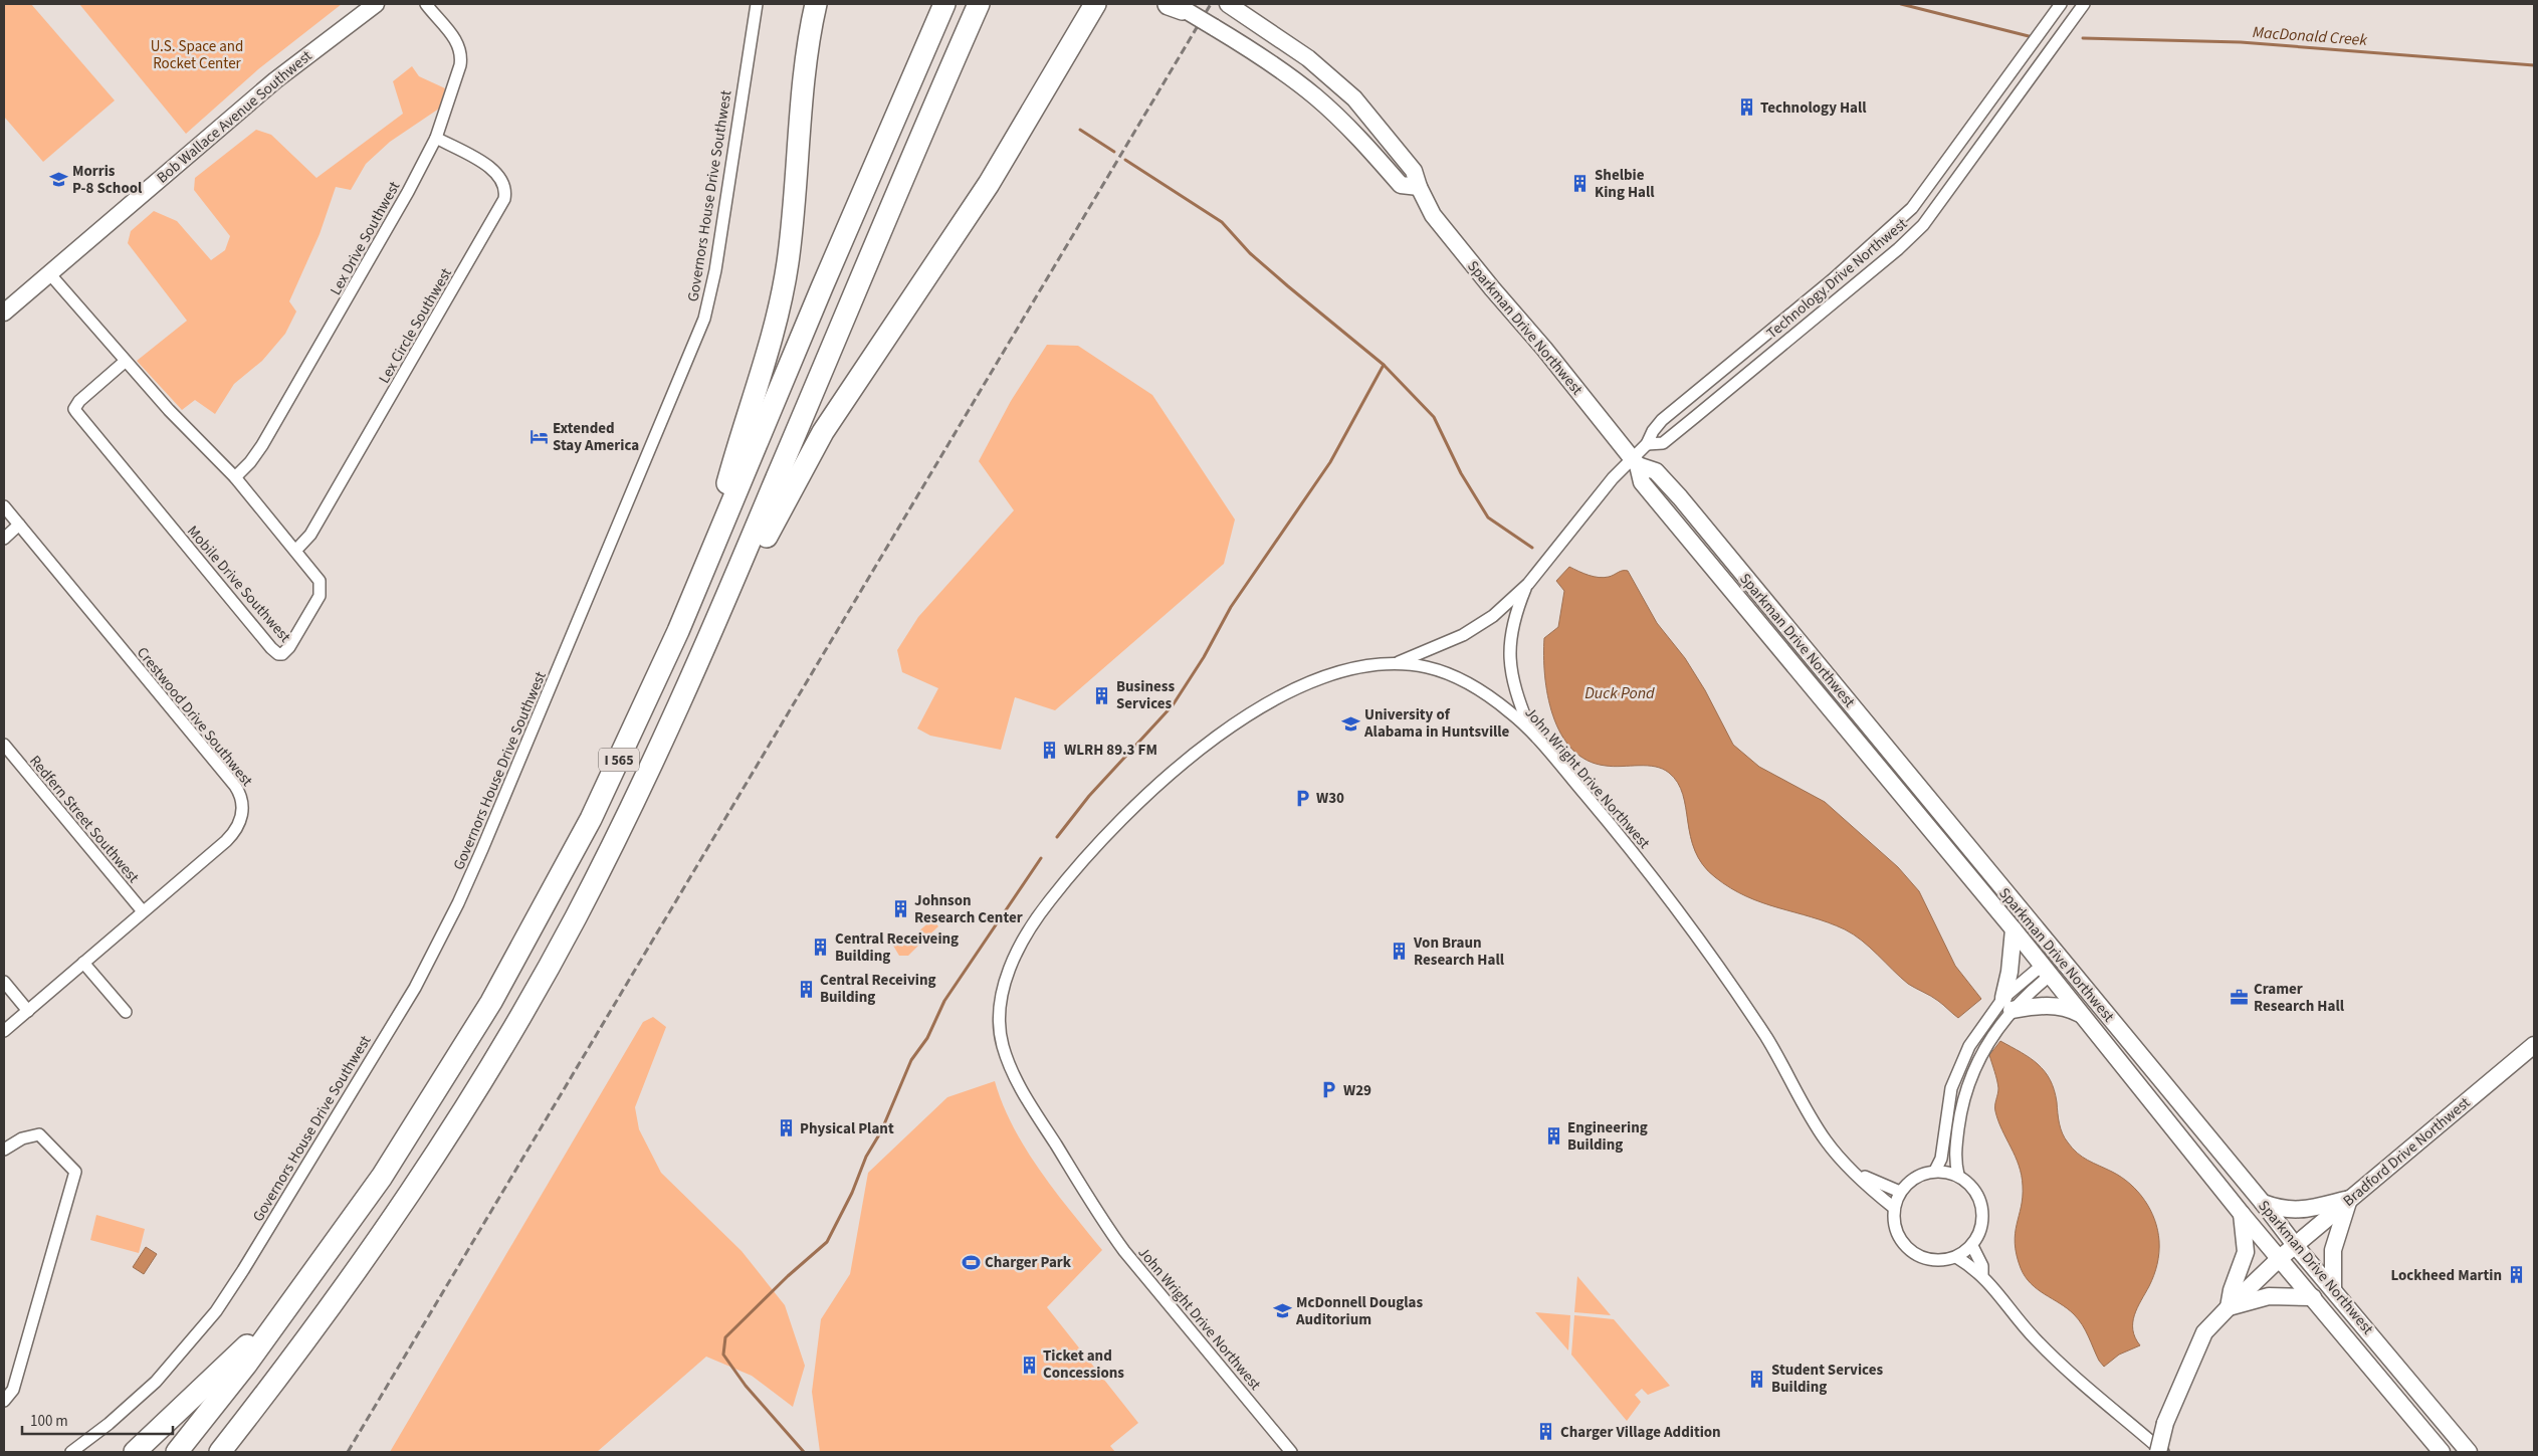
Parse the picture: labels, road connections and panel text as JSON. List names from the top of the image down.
{
  "streets": {
    "highway": ["I 565"],
    "main road": ["Bob Wallace Avenue Southwest", "Sparkman Drive Northwest", "Bradford Drive Northwest"],
    "street": [
      "Governors House Drive Southwest",
      "Lex Drive Southwest",
      "Technology Drive Northwest",
      "Lex Circle Southwest",
      "Mobile Drive Southwest",
      "Crestwood Drive Southwest",
      "John Wright Drive Northwest",
      "Redfern Street Southwest"
    ]
  },
  "crossings": [
    ["Bob Wallace Avenue Southwest", "Mobile Drive Southwest"],
    ["Lex Drive Southwest", "Lex Circle Southwest"],
    ["Lex Drive Southwest", "Mobile Drive Southwest"],
    ["Technology Drive Northwest", "Sparkman Drive Northwest"],
    ["Technology Drive Northwest", "John Wright Drive Northwest"],
    ["Lex Circle Southwest", "Mobile Drive Southwest"],
    ["Sparkman Drive Northwest", "Bradford Drive Northwest"],
    ["Crestwood Drive Southwest", "Redfern Street Southwest"]
  ],
  "water": ["MacDonald Creek", "Duck Pond"],
  "parks": ["U.S. Space and Rocket Center"],
  "places": {
    "building": [
      "Technology Hall",
      "Shelbie King Hall",
      "Business Services",
      "WLRH 89.3 FM",
      "Johnson Research Center",
      "Central Receiveing Building",
      "Von Braun Research Hall",
      "Central Receiving Building",
      "Physical Plant",
      "Engineering Building",
      "Lockheed Martin",
      "Ticket and Concessions",
      "Student Services Building",
      "Charger Village Addition"
    ],
    "school or university": ["Morris P-8 School", "University of Alabama in Huntsville", "McDonnell Douglas Auditorium"],
    "hotel": ["Extended Stay America"],
    "parking": ["W30", "W29"],
    "office": ["Cramer Research Hall"],
    "sports": ["Charger Park"]
  },
  "scale_bar": "100 m"
}
